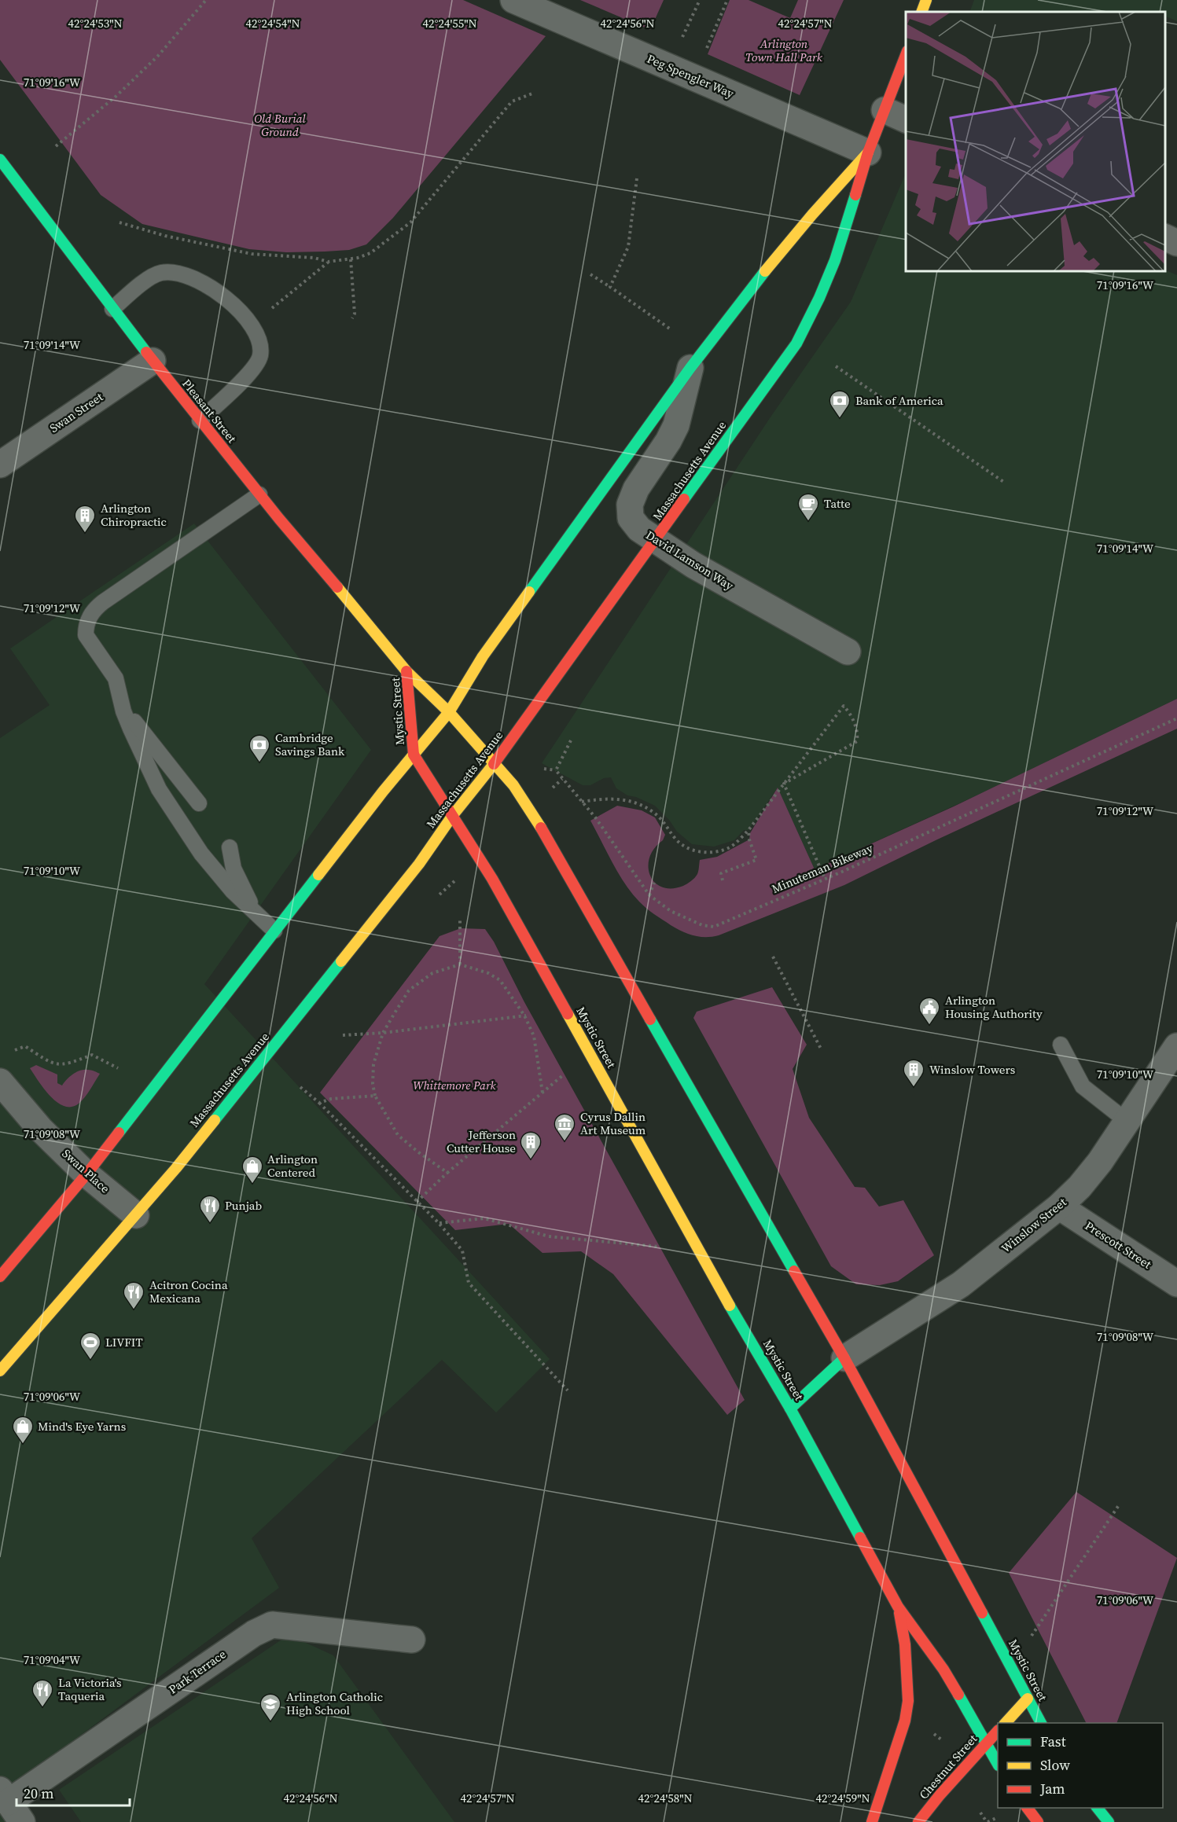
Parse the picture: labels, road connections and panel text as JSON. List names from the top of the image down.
{
  "streets": {
    "main road": [
      "Pleasant Street",
      "Massachusetts Avenue",
      "Mystic Street",
      "Chestnut Street"
    ],
    "street": [
      "Peg Spengler Way",
      "Swan Street",
      "David Lamson Way",
      "Swan Place",
      "Winslow Street",
      "Prescott Street",
      "Park Terrace"
    ],
    "path": ["Minuteman Bikeway"]
  },
  "crossings": [
    ["Peg Spengler Way", "Massachusetts Avenue"],
    ["Pleasant Street", "Swan Street"],
    ["Pleasant Street", "Mystic Street"],
    ["Massachusetts Avenue", "David Lamson Way"],
    ["Massachusetts Avenue", "Mystic Street"],
    ["Massachusetts Avenue", "Swan Place"],
    ["Mystic Street", "Winslow Street"],
    ["Mystic Street", "Chestnut Street"],
    ["Winslow Street", "Prescott Street"]
  ],
  "parks": ["Arlington Town Hall Park", "Old Burial Ground", "Whittemore Park"],
  "places": {
    "bank": ["Bank of America", "Cambridge Savings Bank"],
    "cafe": ["Tatte"],
    "building": ["Arlington Chiropractic", "Winslow Towers", "Jefferson Cutter House"],
    "public building": ["Arlington Housing Authority"],
    "museum": ["Cyrus Dallin Art Museum"],
    "shop": ["Arlington Centered", "Mind's Eye Yarns"],
    "restaurant": ["Punjab", "Acitron Cocina Mexicana", "La Victoria's Taqueria"],
    "sports": ["LIVFIT"],
    "school or university": ["Arlington Catholic High School"]
  },
  "legend": ["Fast", "Slow", "Jam"],
  "scale_bar": "20 m",
  "coordinates": [
    "42°24'53\"N",
    "42°24'55\"N",
    "42°24'56\"N",
    "42°24'57\"N",
    "42°24'54\"N",
    "71°09'16\"W",
    "71°09'14\"W",
    "71°09'12\"W",
    "71°09'10\"W",
    "71°09'08\"W",
    "71°09'06\"W",
    "71°09'04\"W",
    "42°24'58\"N",
    "42°24'59\"N"
  ]
}
